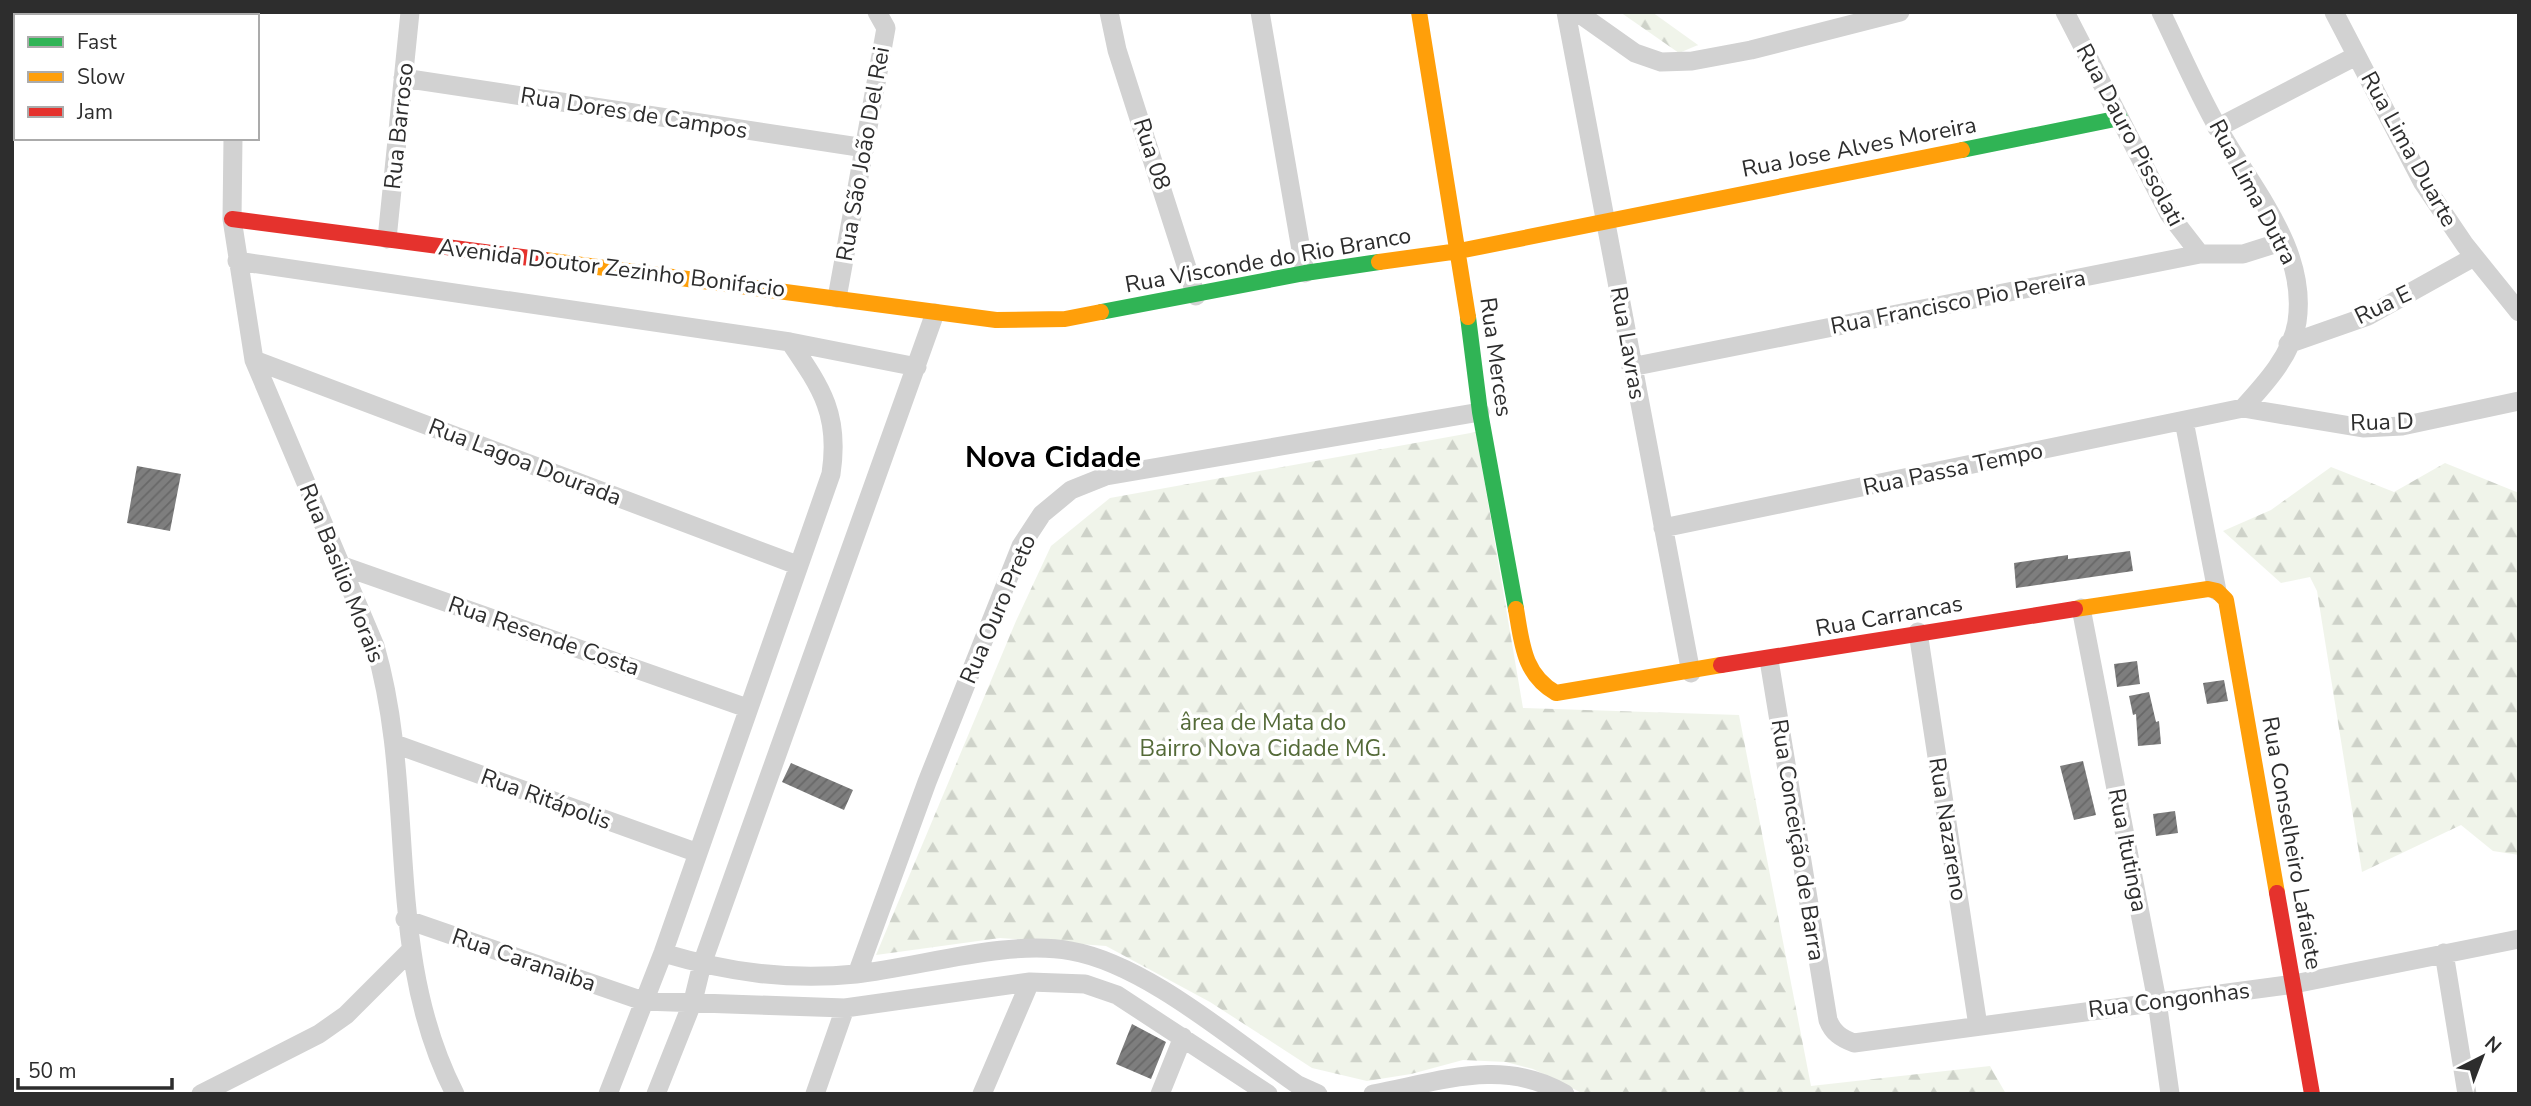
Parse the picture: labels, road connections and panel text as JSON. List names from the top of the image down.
{
  "streets": {
    "street": [
      "Rua Dores de Campos",
      "Rua Barroso",
      "Rua Dauro Pissolati",
      "Rua Jose Alves Moreira",
      "Rua Lima Duarte",
      "Rua São João Del Rei",
      "Rua 08",
      "Rua Lima Dutra",
      "Rua Visconde do Rio Branco",
      "Avenida Doutor Zezinho Bonifacio",
      "Rua Francisco Pio Pereira",
      "Rua E",
      "Rua Lavras",
      "Rua Merces",
      "Rua D",
      "Rua Lagoa Dourada",
      "Rua Passa Tempo",
      "Rua Basilio Morais",
      "Rua Ouro Preto",
      "Rua Carrancas",
      "Rua Resende Costa",
      "Rua Ritápolis",
      "Rua Nazareno",
      "Rua Conceição de Barra",
      "Rua Conselheiro Lafaiete",
      "Rua Itutinga",
      "Rua Caranaiba",
      "Rua Congonhas"
    ]
  },
  "crossings": [
    ["Rua Dores de Campos", "Rua Barroso"],
    ["Rua Dores de Campos", "Rua São João Del Rei"],
    ["Rua Barroso", "Avenida Doutor Zezinho Bonifacio"],
    ["Rua Dauro Pissolati", "Rua Jose Alves Moreira"],
    ["Rua Dauro Pissolati", "Rua Francisco Pio Pereira"],
    ["Rua Jose Alves Moreira", "Rua Visconde do Rio Branco"],
    ["Rua Jose Alves Moreira", "Rua Lavras"],
    ["Rua Lima Duarte", "Rua E"],
    ["Rua São João Del Rei", "Avenida Doutor Zezinho Bonifacio"],
    ["Rua 08", "Rua Visconde do Rio Branco"],
    ["Rua Lima Dutra", "Rua Francisco Pio Pereira"],
    ["Rua Lima Dutra", "Rua E"],
    ["Rua Lima Dutra", "Rua D"],
    ["Rua Lima Dutra", "Rua Passa Tempo"],
    ["Rua Visconde do Rio Branco", "Avenida Doutor Zezinho Bonifacio"],
    ["Rua Visconde do Rio Branco", "Rua Lavras"],
    ["Rua Visconde do Rio Branco", "Rua Merces"],
    ["Avenida Doutor Zezinho Bonifacio", "Rua Basilio Morais"],
    ["Rua Francisco Pio Pereira", "Rua Lavras"],
    ["Rua Lavras", "Rua Passa Tempo"],
    ["Rua Lavras", "Rua Carrancas"],
    ["Rua Merces", "Rua Ouro Preto"],
    ["Rua Merces", "Rua Carrancas"],
    ["Rua D", "Rua Passa Tempo"],
    ["Rua Lagoa Dourada", "Rua Basilio Morais"],
    ["Rua Basilio Morais", "Rua Resende Costa"],
    ["Rua Basilio Morais", "Rua Ritápolis"],
    ["Rua Basilio Morais", "Rua Caranaiba"],
    ["Rua Carrancas", "Rua Nazareno"],
    ["Rua Carrancas", "Rua Conceição de Barra"],
    ["Rua Carrancas", "Rua Conselheiro Lafaiete"],
    ["Rua Carrancas", "Rua Itutinga"],
    ["Rua Nazareno", "Rua Congonhas"],
    ["Rua Conceição de Barra", "Rua Congonhas"],
    ["Rua Conselheiro Lafaiete", "Rua Congonhas"],
    ["Rua Itutinga", "Rua Congonhas"]
  ],
  "districts": ["Nova Cidade"],
  "parks": ["ârea de Mata do Bairro Nova Cidade MG."],
  "legend": ["Fast", "Slow", "Jam"],
  "scale_bar": "50 m",
  "north": "top right"
}
